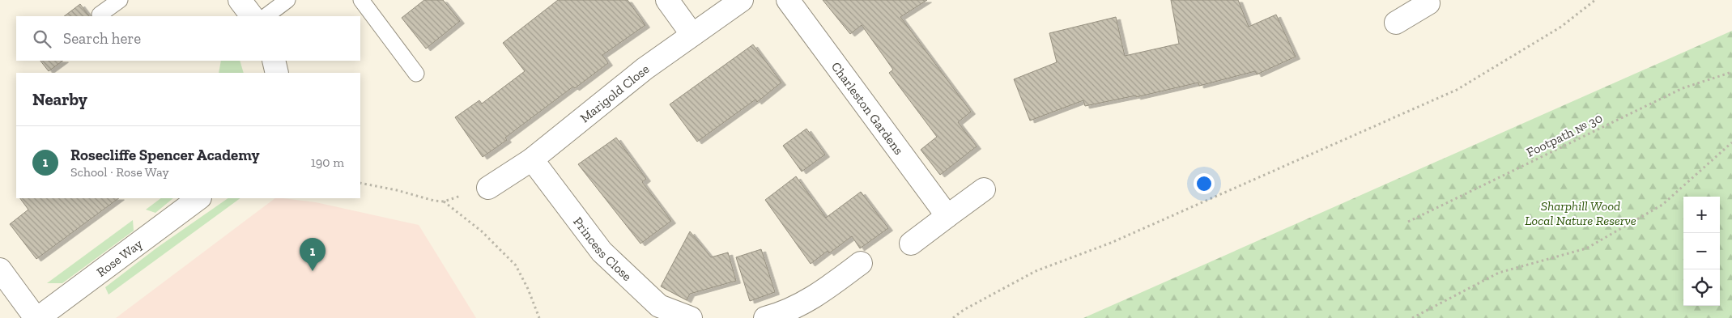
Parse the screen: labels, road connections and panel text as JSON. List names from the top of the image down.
{
  "streets": {
    "street": [
      "Marigold Close",
      "Charleston Gardens",
      "Princess Close",
      "Rose Way"
    ],
    "path": ["Footpath № 30"]
  },
  "crossings": [
    ["Marigold Close", "Princess Close"]
  ],
  "parks": ["Sharphill Wood Local Nature Reserve"],
  "page": {
    "search": "Search here",
    "heading": "Nearby",
    "list": [
      {
        "mark": "1",
        "name": "Rosecliffe Spencer Academy",
        "note": "School · Rose Way",
        "value": "190 m"
      }
    ],
    "map_buttons": ["+", "−"],
    "pins": "1"
  }
}
